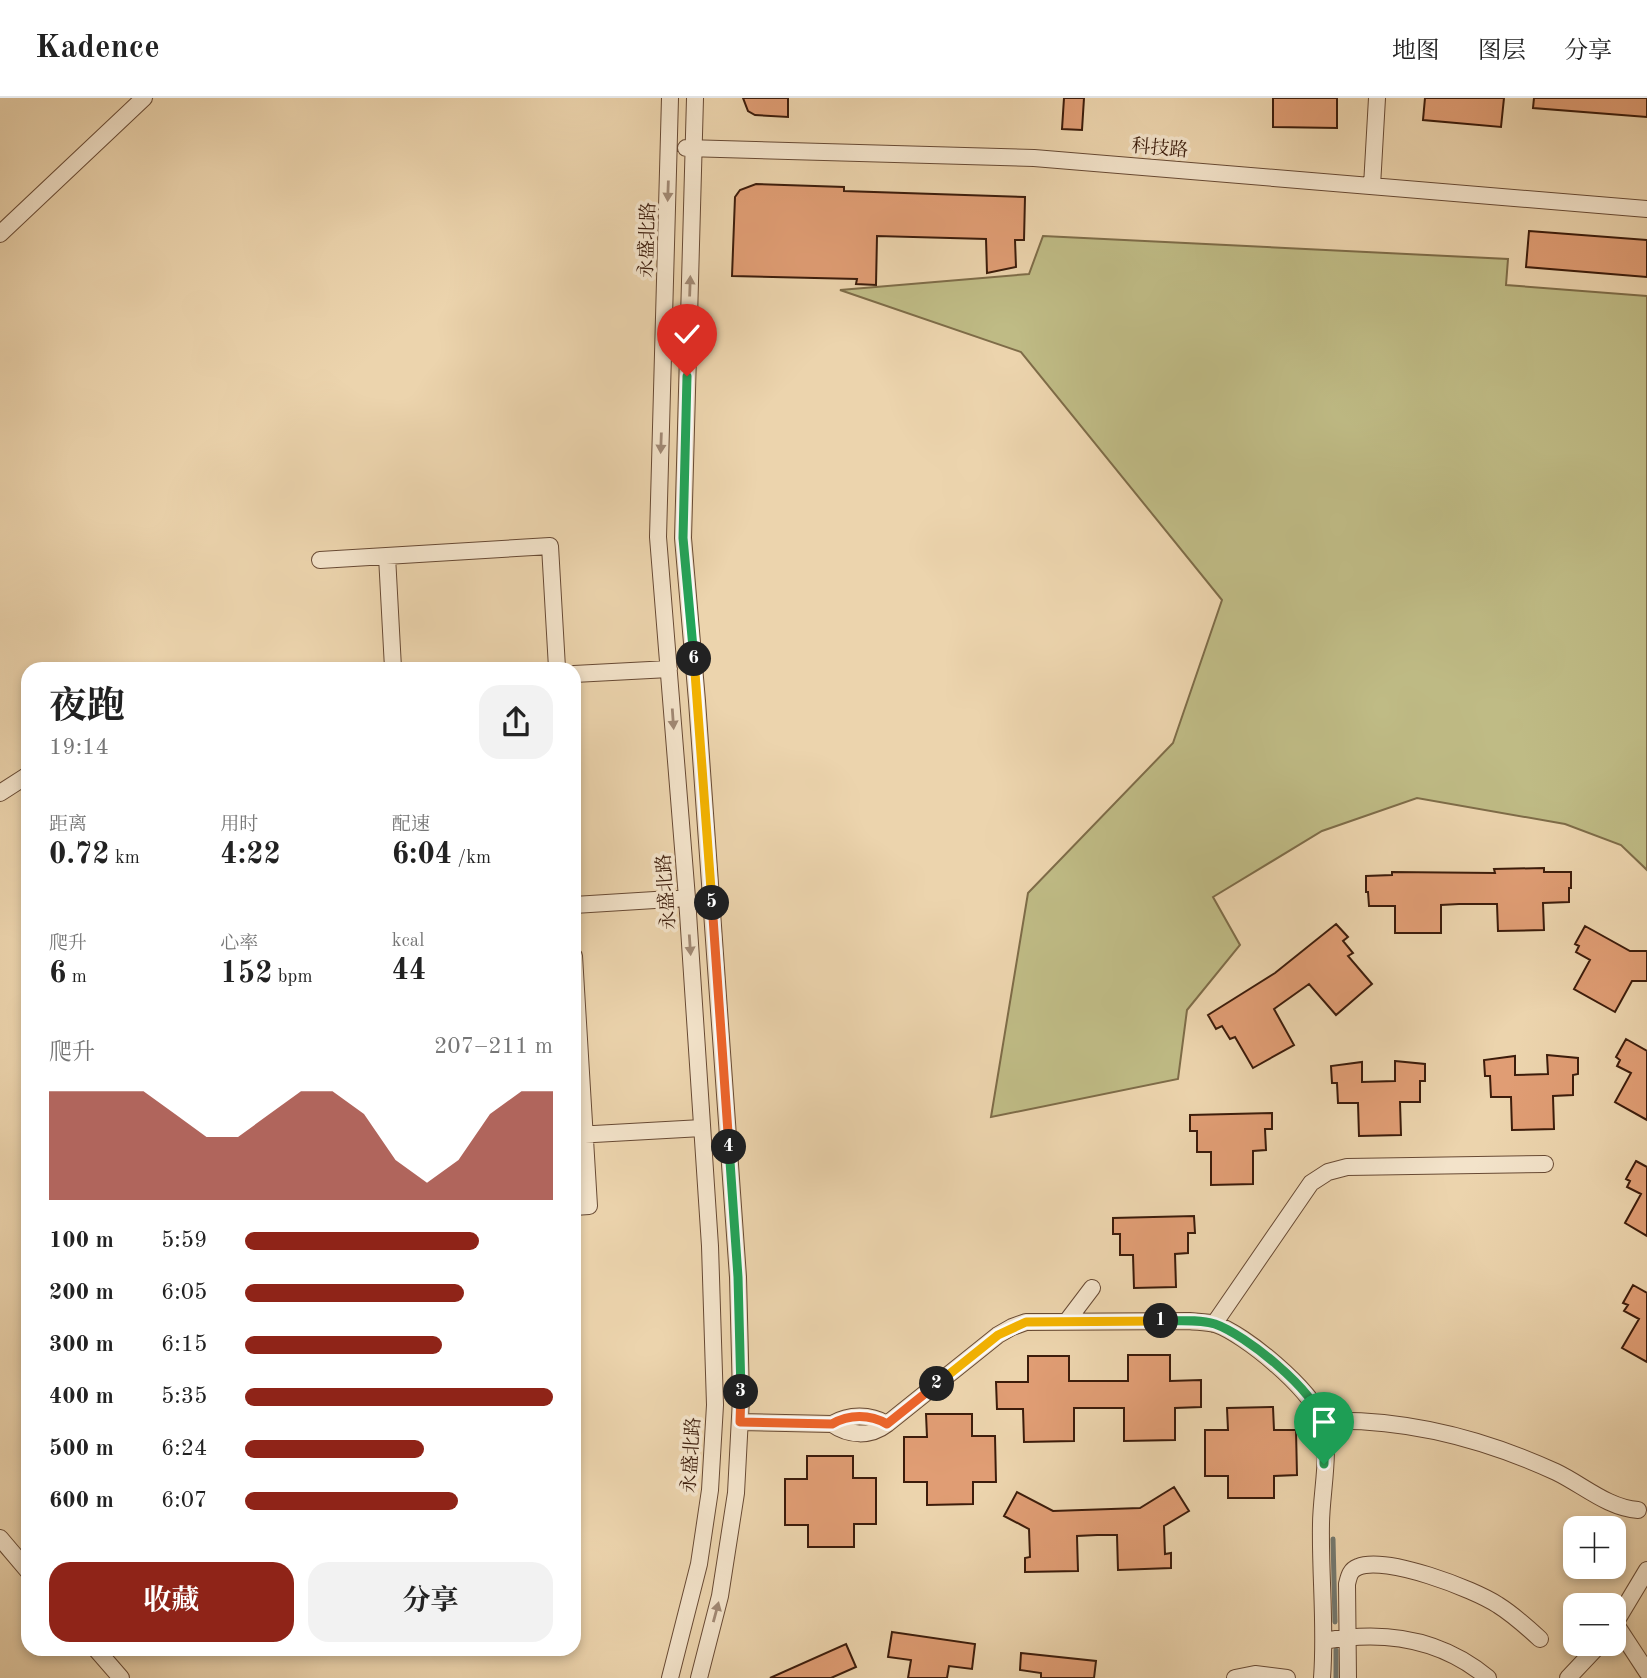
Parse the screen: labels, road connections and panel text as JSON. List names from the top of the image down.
{
  "streets": {
    "street": ["科技路", "永盛北路"]
  },
  "crossings": [
    ["科技路", "永盛北路"]
  ],
  "page": {
    "header": "Kadence",
    "nav": ["地图", "图层", "分享"],
    "pins": [
      "6",
      "5",
      "4",
      "1",
      "2",
      "3"
    ],
    "heading": ["夜跑", "19:14"],
    "stats": [
      ["距离", "0.72 km"],
      ["用时", "4:22"],
      ["配速", "6:04 /km"],
      ["爬升", "6 m"],
      ["心率", "152 bpm"],
      ["kcal", "44"]
    ],
    "chart": ["爬升", "207–211 m"],
    "list": [
      {
        "name": "100 m",
        "note": "5:59"
      },
      {
        "name": "200 m",
        "note": "6:05"
      },
      {
        "name": "300 m",
        "note": "6:15"
      },
      {
        "name": "400 m",
        "note": "5:35"
      },
      {
        "name": "500 m",
        "note": "6:24"
      },
      {
        "name": "600 m",
        "note": "6:07"
      }
    ],
    "map_buttons": ["+", "−"],
    "buttons": ["收藏", "分享"]
  }
}
